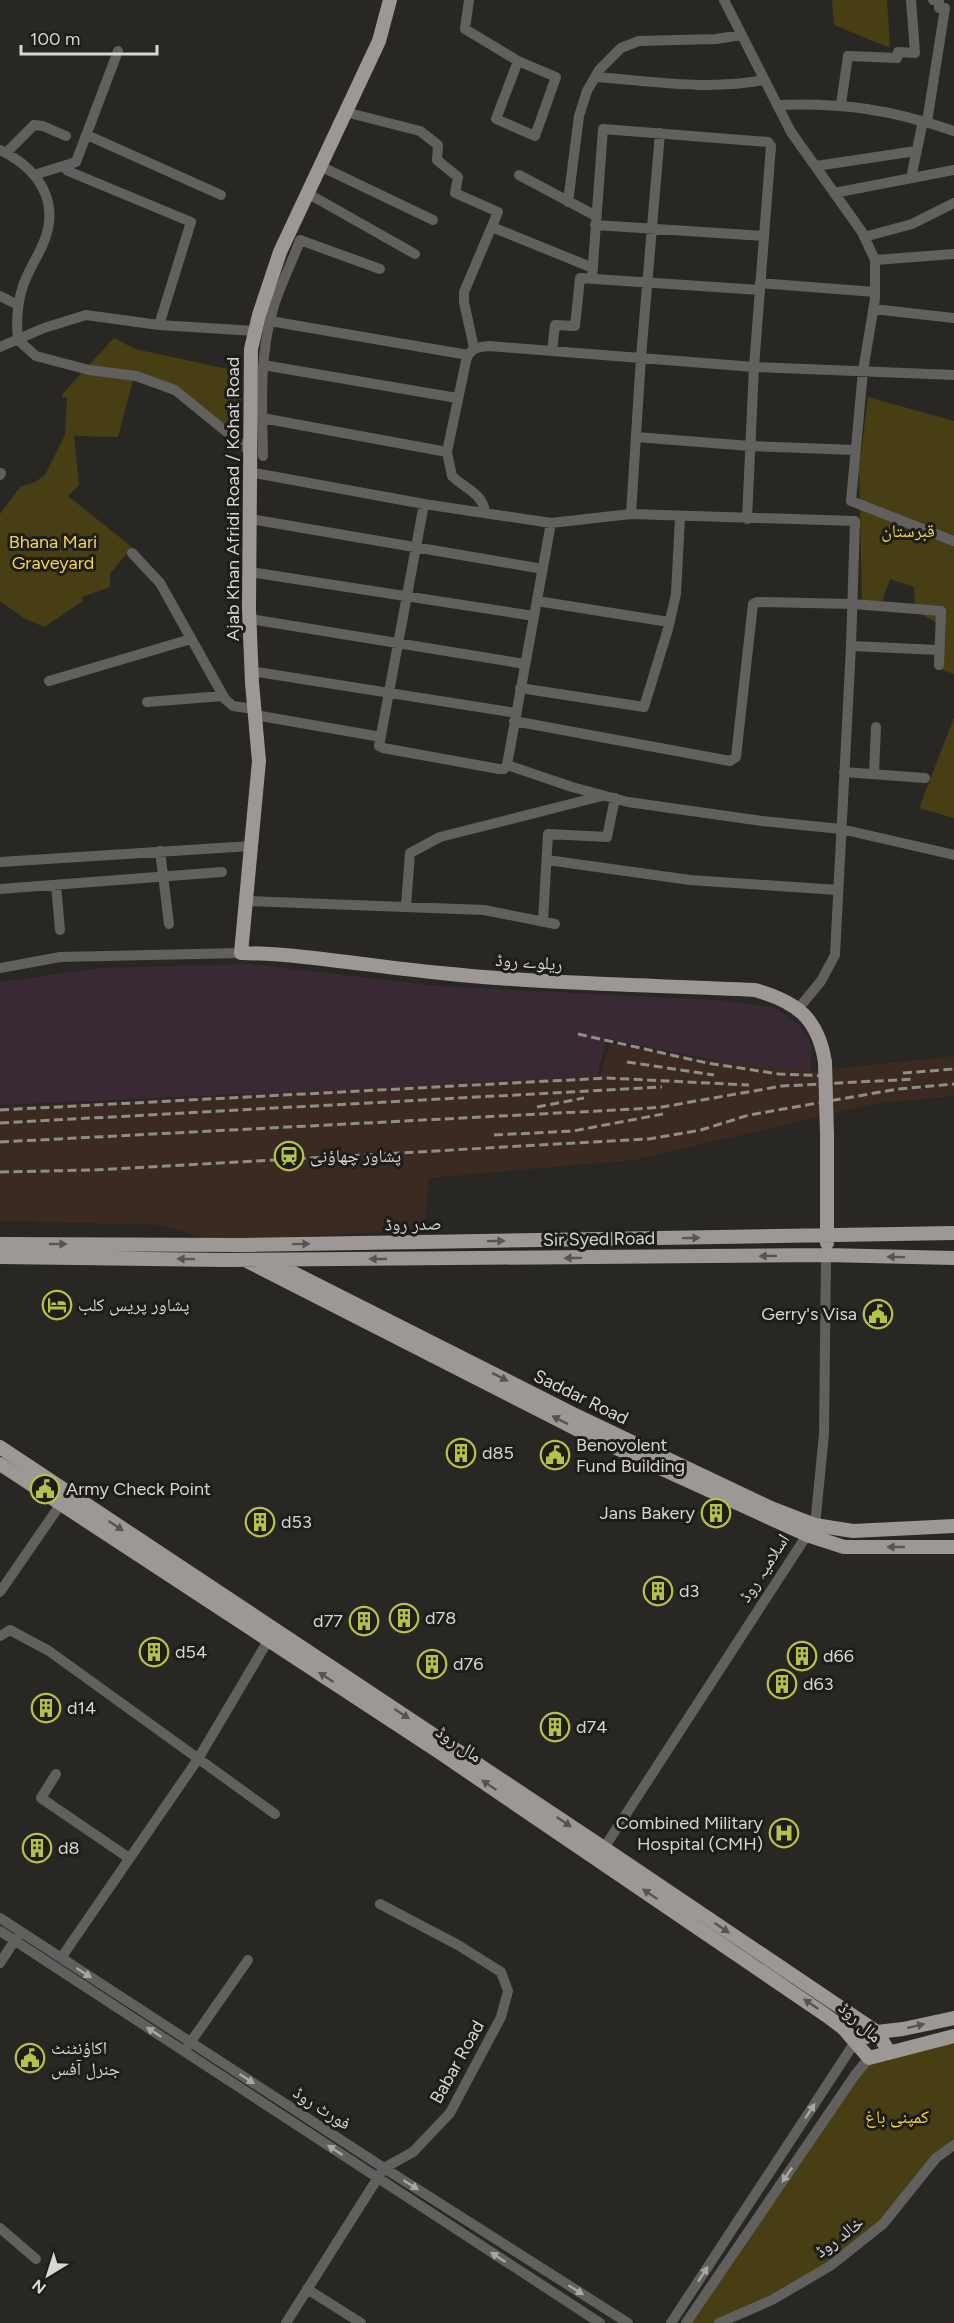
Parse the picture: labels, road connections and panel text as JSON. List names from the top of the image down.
{
  "streets": {
    "main road": [
      "Ajab Khan Afridi Road / Kohat Road",
      "ریلوے روڈ",
      "صدر روڈ",
      "Sir Syed Road",
      "Saddar Road",
      "مال روڈ"
    ],
    "street": [
      "اسلامیہ روڈ",
      "Babar Road",
      "فورٹ روڈ",
      "خالد روڈ"
    ]
  },
  "crossings": [
    ["Ajab Khan Afridi Road / Kohat Road", "ریلوے روڈ"],
    ["ریلوے روڈ", "صدر روڈ"],
    ["ریلوے روڈ", "Sir Syed Road"],
    ["ریلوے روڈ", "اسلامیہ روڈ"],
    ["صدر روڈ", "Saddar Road"],
    ["Sir Syed Road", "Saddar Road"],
    ["Sir Syed Road", "اسلامیہ روڈ"],
    ["Saddar Road", "اسلامیہ روڈ"],
    ["اسلامیہ روڈ", "مال روڈ"],
    ["Babar Road", "فورٹ روڈ"]
  ],
  "one_way": ["صدر روڈ", "Sir Syed Road"],
  "parks": ["قبرستان", "Bhana Mari Graveyard", "کمپنی باغ"],
  "places": {
    "station": ["پشاور چھاؤنی"],
    "hotel": ["پشاور پریس کلب"],
    "public building": [
      "Gerry's Visa",
      "Benovolent Fund Building",
      "Army Check Point",
      "اکاؤنٹنٹ جنرل آفس"
    ],
    "building": [
      "d85",
      "Jans Bakery",
      "d53",
      "d3",
      "d78",
      "d77",
      "d54",
      "d66",
      "d76",
      "d63",
      "d14",
      "d74",
      "d8"
    ],
    "hospital": ["Combined Military Hospital (CMH)"]
  },
  "scale_bar": "100 m",
  "north": "bottom left"
}
